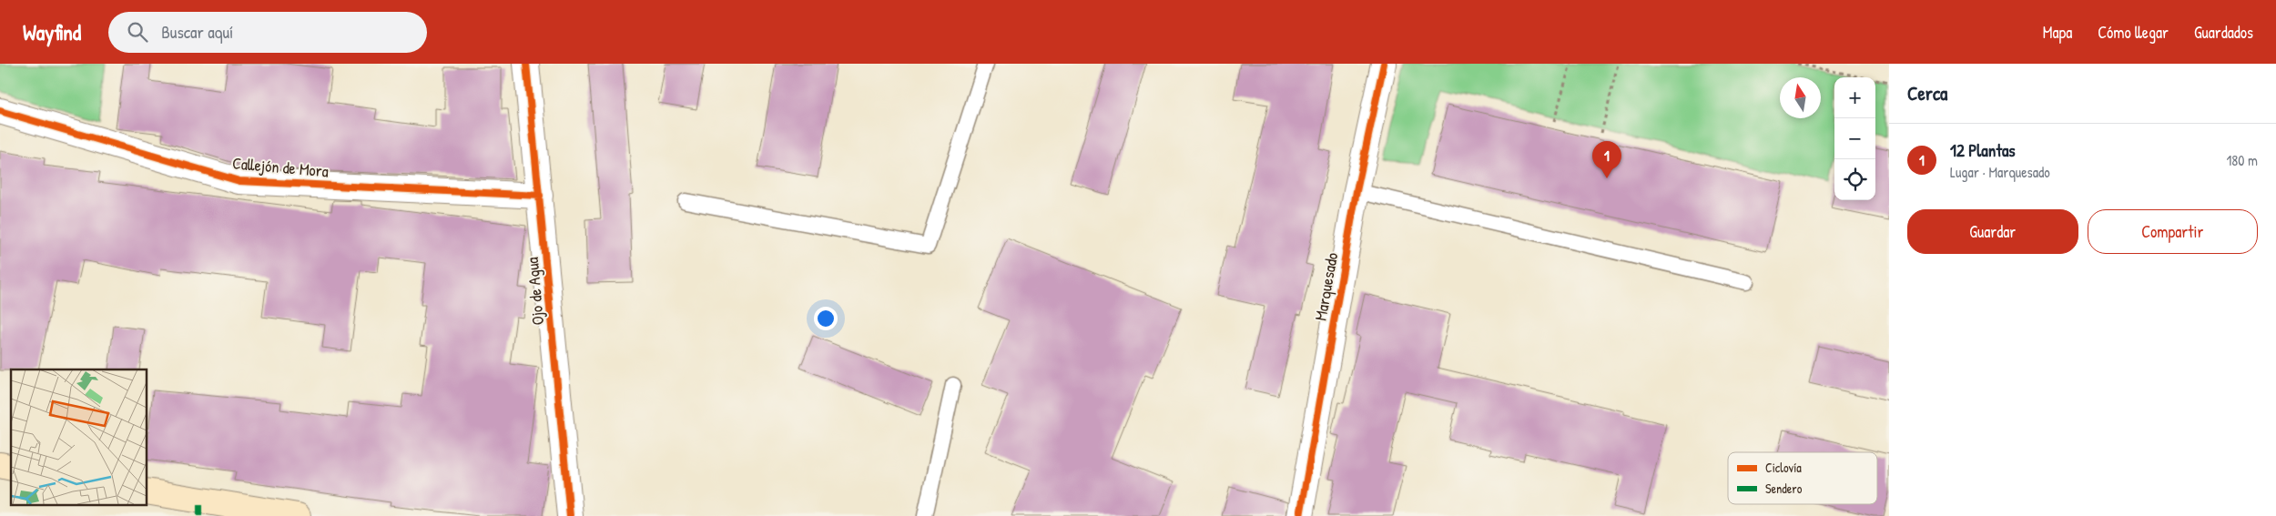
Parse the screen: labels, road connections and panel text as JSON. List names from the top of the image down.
{
  "streets": {
    "street": ["Callejón de Mora", "Marquesado", "Ojo de Agua"]
  },
  "crossings": [
    ["Callejón de Mora", "Ojo de Agua"]
  ],
  "legend": ["Ciclovía", "Sendero"],
  "north": "top",
  "page": {
    "header": "Wayfind",
    "search": "Buscar aquí",
    "nav": ["Mapa", "Cómo llegar", "Guardados"],
    "heading": "Cerca",
    "map_buttons": ["+", "−"],
    "list": [
      {
        "mark": "1",
        "name": "12 Plantas",
        "note": "Lugar · Marquesado",
        "value": "180 m"
      }
    ],
    "pins": "1",
    "buttons": ["Guardar", "Compartir"]
  }
}
